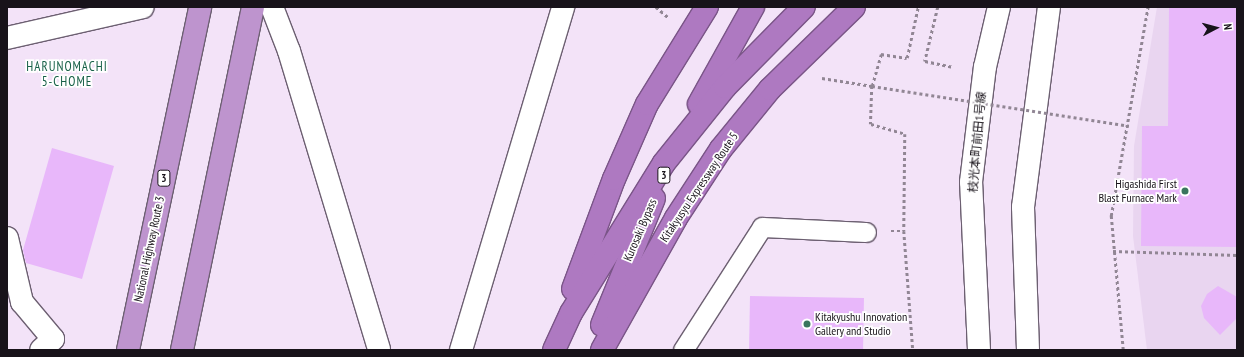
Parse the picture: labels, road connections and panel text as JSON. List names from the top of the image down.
{
  "streets": {
    "highway": [
      "3",
      "Kitakyusyu Expressway Route 5",
      "Kurosaki Bypass",
      "National Highway Route 3"
    ],
    "street": ["枝光本町前田1号線"]
  },
  "districts": ["HARUNOMACHI 5-CHOME"],
  "places": ["Higashida First Blast Furnace Mark", "Kitakyushu Innovation Gallery and Studio"],
  "north": "right"
}
